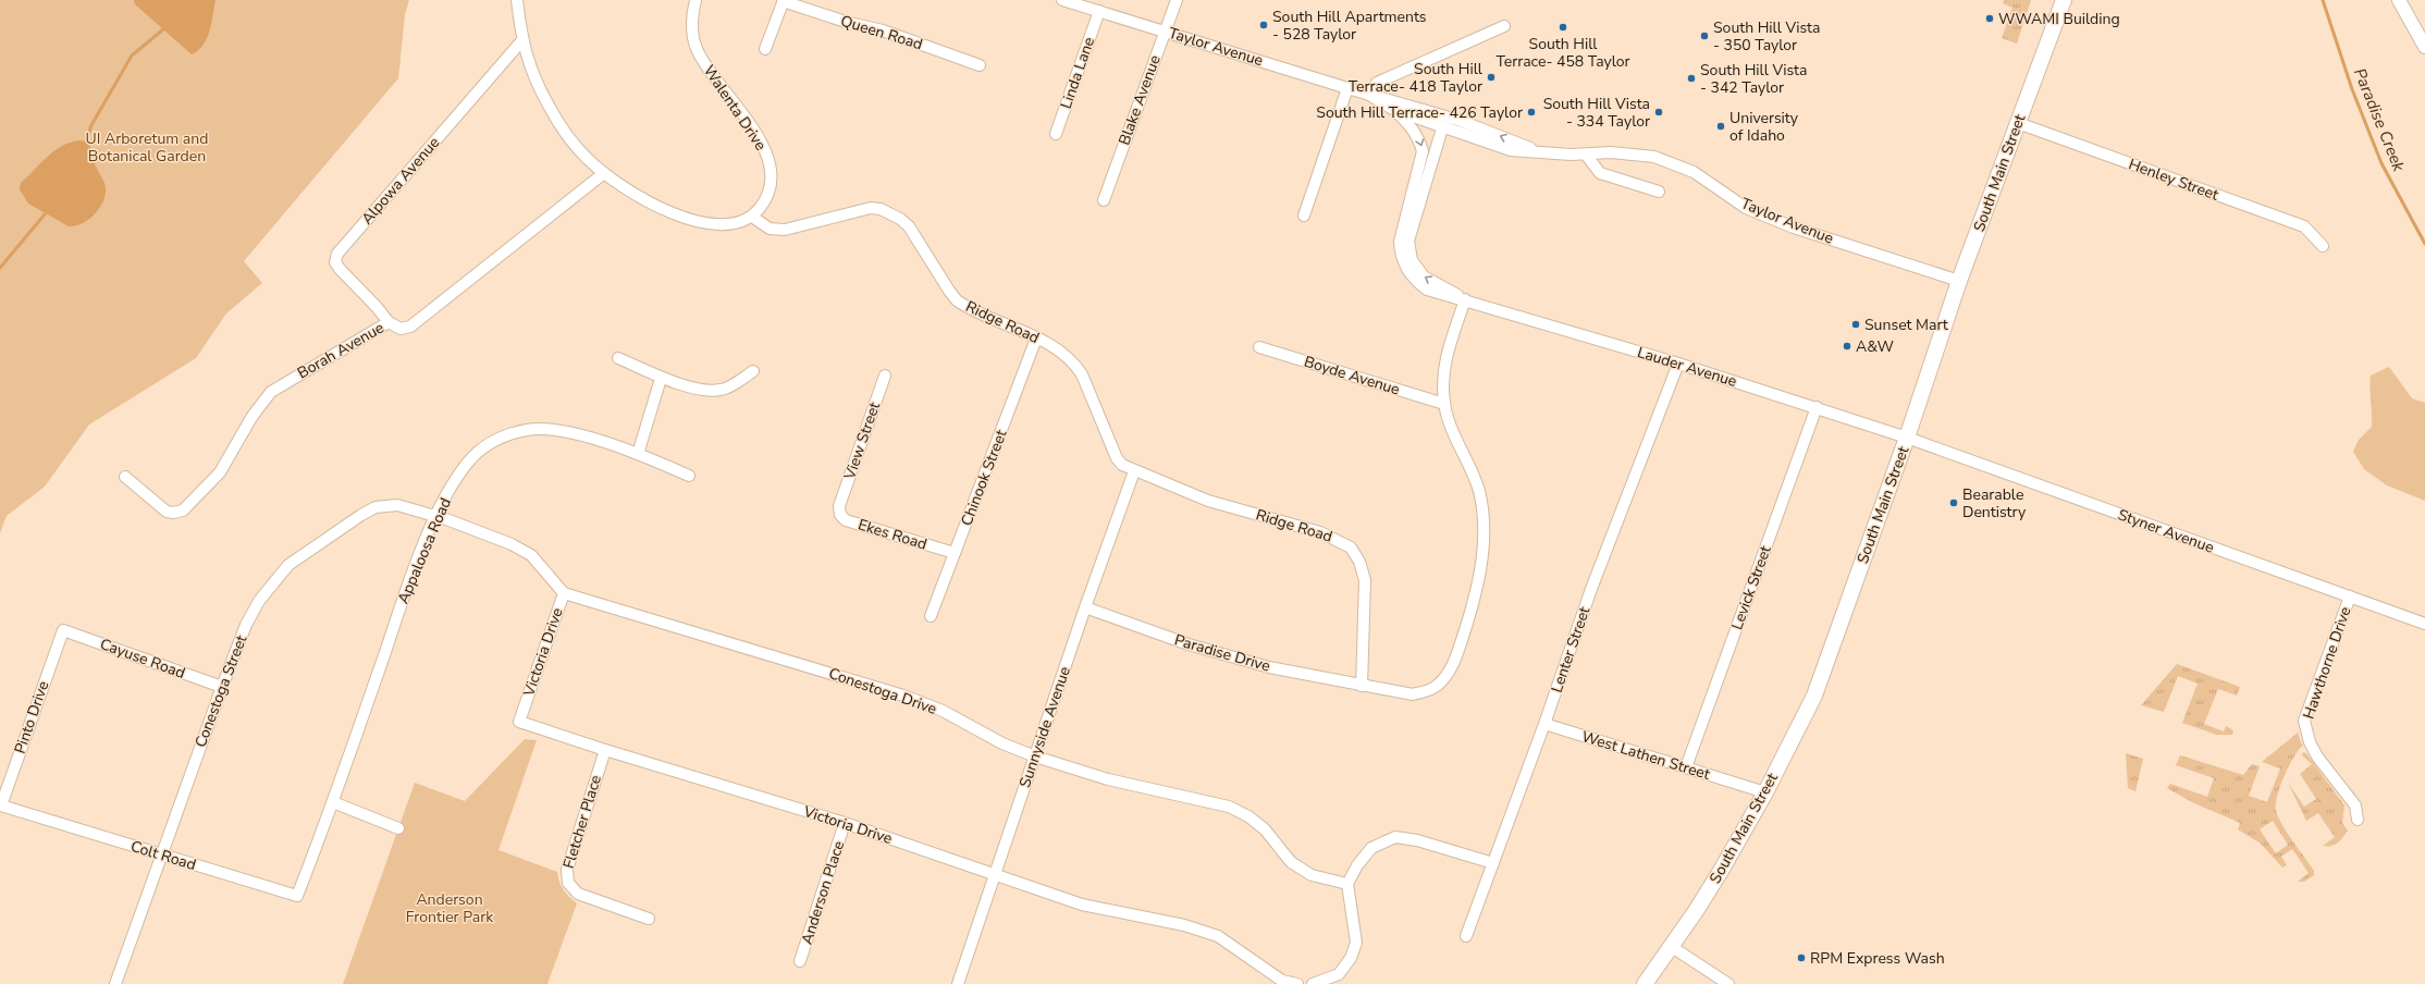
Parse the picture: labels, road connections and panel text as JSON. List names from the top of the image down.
{
  "streets": {
    "highway": ["South Main Street"],
    "street": [
      "Queen Road",
      "Taylor Avenue",
      "Linda Lane",
      "Blake Avenue",
      "Walenta Drive",
      "Henley Street",
      "Alpowa Avenue",
      "Ridge Road",
      "Borah Avenue",
      "Lauder Avenue",
      "Boyde Avenue",
      "View Street",
      "Chinook Street",
      "Styner Avenue",
      "Ekes Road",
      "Appaloosa Road",
      "Levick Street",
      "Lenter Street",
      "Victoria Drive",
      "Paradise Drive",
      "Cayuse Road",
      "Hawthorne Drive",
      "Conestoga Street",
      "Conestoga Drive",
      "Pinto Drive",
      "Sunnyside Avenue",
      "West Lathen Street",
      "Fletcher Place",
      "Colt Road",
      "Anderson Place"
    ]
  },
  "crossings": [
    ["Taylor Avenue", "Linda Lane"],
    ["Taylor Avenue", "Blake Avenue"],
    ["Taylor Avenue", "South Main Street"],
    ["Taylor Avenue", "Lauder Avenue"],
    ["Walenta Drive", "Ridge Road"],
    ["South Main Street", "Henley Street"],
    ["South Main Street", "Lauder Avenue"],
    ["South Main Street", "Styner Avenue"],
    ["South Main Street", "West Lathen Street"],
    ["Alpowa Avenue", "Borah Avenue"],
    ["Ridge Road", "Chinook Street"],
    ["Ridge Road", "Paradise Drive"],
    ["Ridge Road", "Sunnyside Avenue"],
    ["Lauder Avenue", "Styner Avenue"],
    ["Lauder Avenue", "Levick Street"],
    ["Lauder Avenue", "Lenter Street"],
    ["View Street", "Ekes Road"],
    ["Chinook Street", "Ekes Road"],
    ["Styner Avenue", "Hawthorne Drive"],
    ["Appaloosa Road", "Conestoga Street"],
    ["Appaloosa Road", "Colt Road"],
    ["Levick Street", "West Lathen Street"],
    ["Lenter Street", "West Lathen Street"],
    ["Victoria Drive", "Conestoga Drive"],
    ["Victoria Drive", "Sunnyside Avenue"],
    ["Victoria Drive", "Fletcher Place"],
    ["Victoria Drive", "Anderson Place"],
    ["Paradise Drive", "Sunnyside Avenue"],
    ["Cayuse Road", "Conestoga Street"],
    ["Cayuse Road", "Pinto Drive"],
    ["Conestoga Street", "Colt Road"],
    ["Conestoga Drive", "Sunnyside Avenue"],
    ["Pinto Drive", "Colt Road"]
  ],
  "water": ["Paradise Creek"],
  "parks": ["UI Arboretum and Botanical Garden", "Anderson Frontier Park"],
  "places": [
    "WWAMI Building",
    "South Hill Apartments - 528 Taylor",
    "South Hill Terrace- 458 Taylor",
    "South Hill Vista - 350 Taylor",
    "South Hill Terrace- 418 Taylor",
    "South Hill Vista - 342 Taylor",
    "South Hill Terrace- 426 Taylor",
    "South Hill Vista - 334 Taylor",
    "University of Idaho",
    "Sunset Mart",
    "A&W",
    "Bearable Dentistry",
    "RPM Express Wash"
  ]
}
